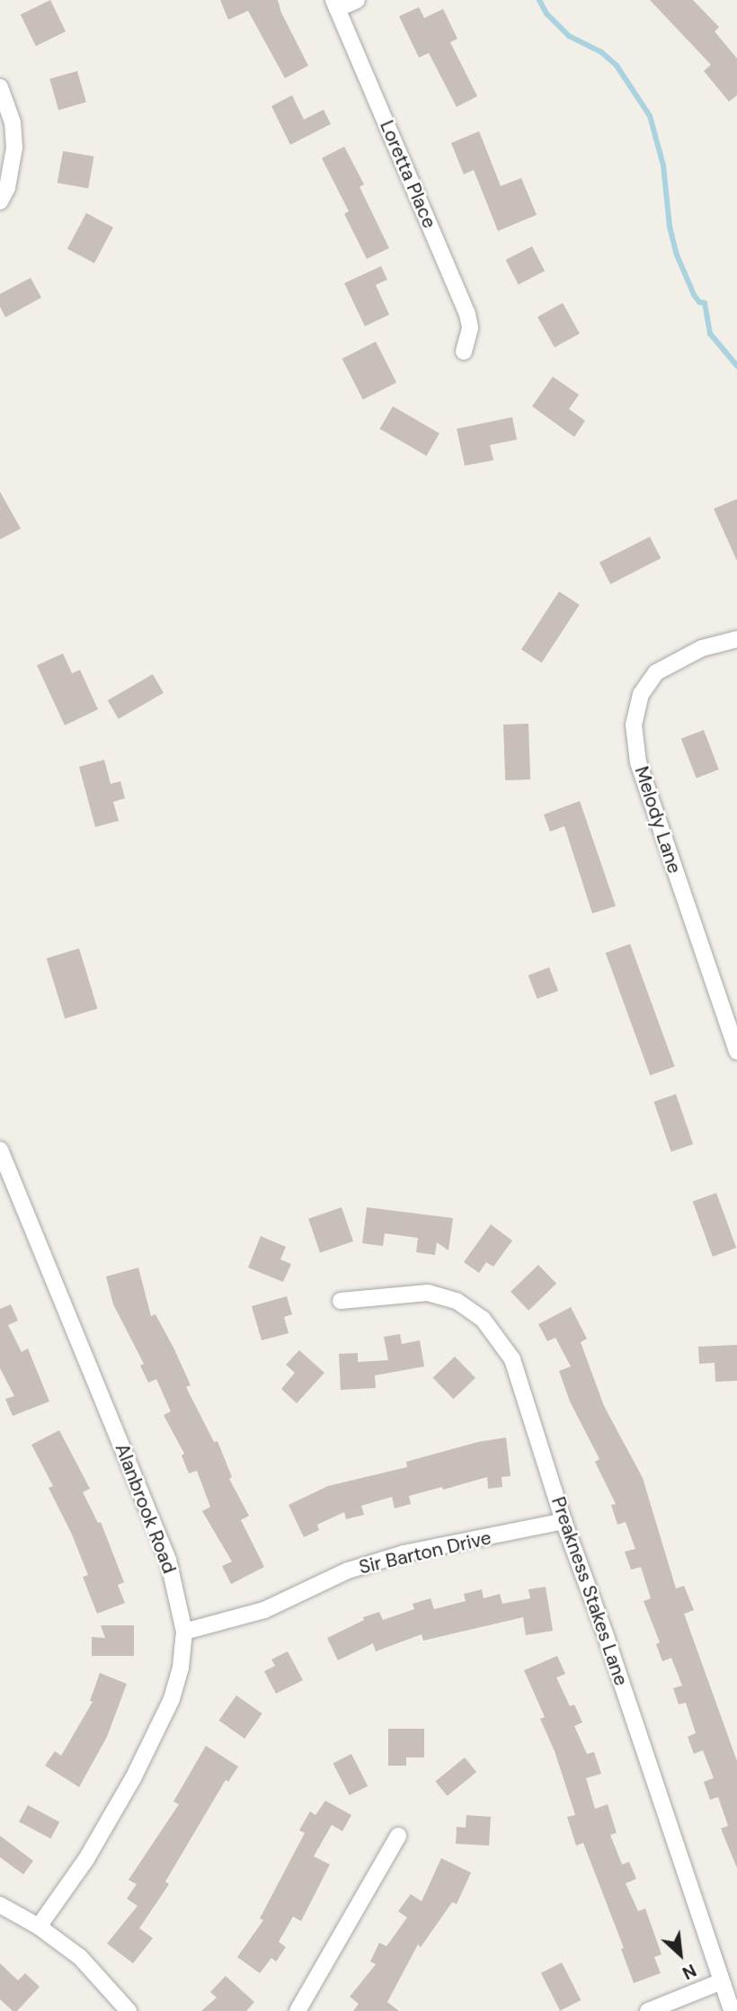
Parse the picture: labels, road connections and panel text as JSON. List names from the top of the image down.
{
  "streets": {
    "street": [
      "Loretta Place",
      "Melody Lane",
      "Alanbrook Road",
      "Sir Barton Drive",
      "Preakness Stakes Lane"
    ]
  },
  "crossings": [
    ["Alanbrook Road", "Sir Barton Drive"],
    ["Sir Barton Drive", "Preakness Stakes Lane"]
  ],
  "north": "bottom right"
}
